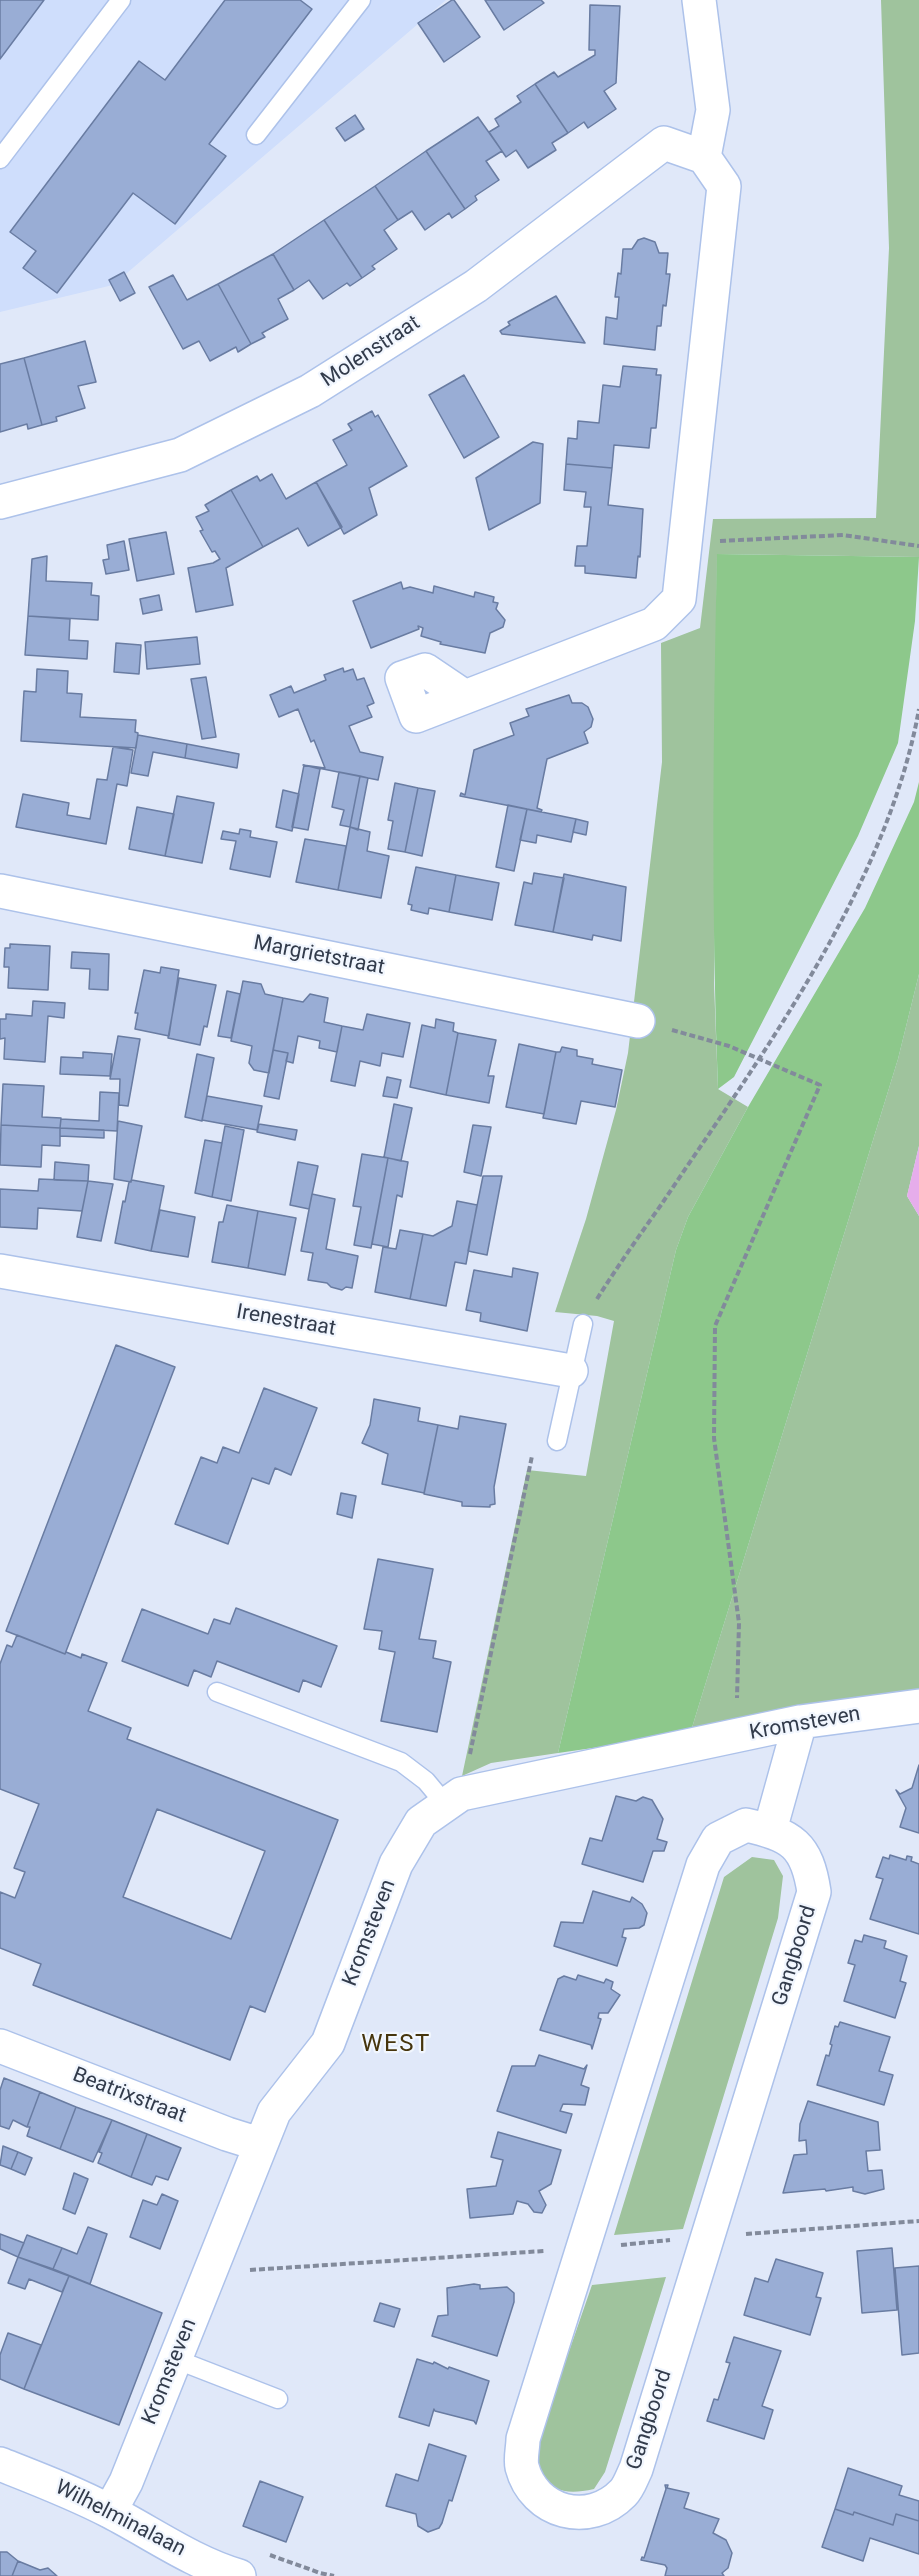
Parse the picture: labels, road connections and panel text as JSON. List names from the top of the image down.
{
  "streets": {
    "street": [
      "Molenstraat",
      "Margrietstraat",
      "Irenestraat",
      "Kromsteven",
      "Gangboord",
      "Beatrixstraat",
      "Wilhelminalaan"
    ]
  },
  "crossings": [
    ["Kromsteven", "Beatrixstraat"],
    ["Kromsteven", "Wilhelminalaan"]
  ],
  "districts": ["WEST"]
}
